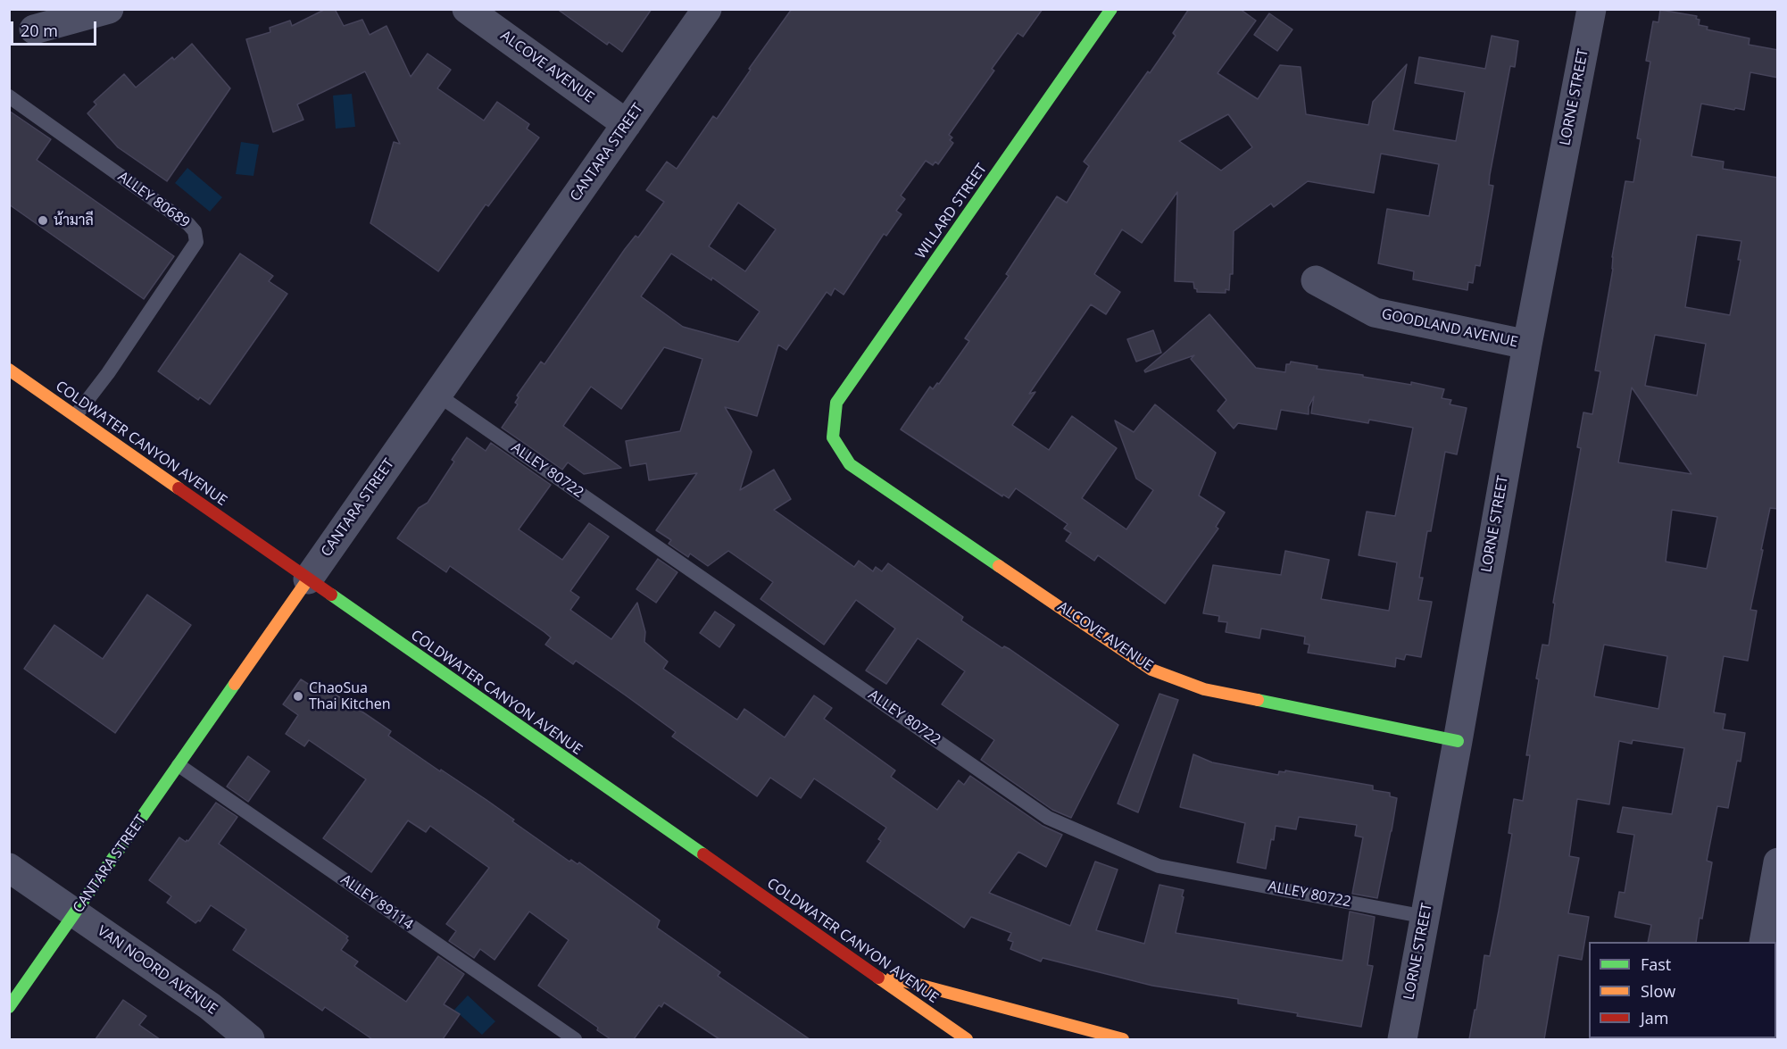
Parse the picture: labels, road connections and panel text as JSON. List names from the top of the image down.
{
  "streets": {
    "street": [
      "ALCOVE AVENUE",
      "LORNE STREET",
      "CANTARA STREET",
      "WILLARD STREET",
      "GOODLAND AVENUE",
      "COLDWATER CANYON AVENUE",
      "VAN NOORD AVENUE"
    ],
    "lane": ["ALLEY 80689", "ALLEY 80722", "ALLEY 89114"]
  },
  "crossings": [
    ["ALCOVE AVENUE", "LORNE STREET"],
    ["ALCOVE AVENUE", "CANTARA STREET"],
    ["ALCOVE AVENUE", "WILLARD STREET"],
    ["LORNE STREET", "GOODLAND AVENUE"],
    ["LORNE STREET", "ALLEY 80722"],
    ["CANTARA STREET", "COLDWATER CANYON AVENUE"],
    ["CANTARA STREET", "ALLEY 80722"],
    ["CANTARA STREET", "ALLEY 89114"],
    ["CANTARA STREET", "VAN NOORD AVENUE"],
    ["ALLEY 80689", "COLDWATER CANYON AVENUE"]
  ],
  "places": ["น้ามาลี", "ChaoSua Thai Kitchen"],
  "legend": ["Fast", "Slow", "Jam"],
  "scale_bar": "20 m"
}
